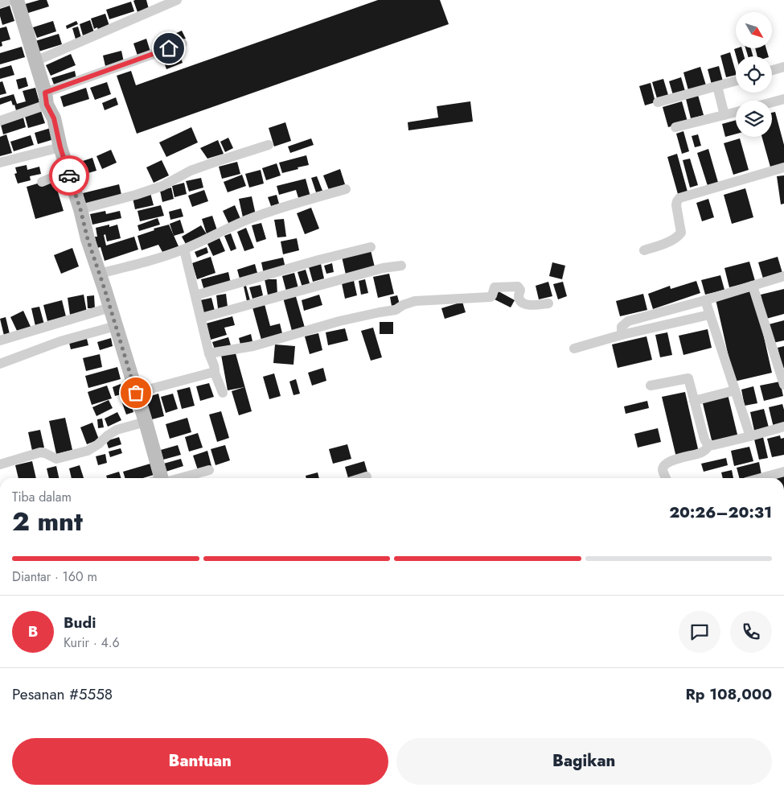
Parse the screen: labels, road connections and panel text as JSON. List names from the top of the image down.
{
  "north": "bottom right",
  "page": {
    "heading": ["2 mnt", "Tiba dalam", "20:26–20:31"],
    "panel": [
      "Budi",
      "Kurir · 4.6",
      "Pesanan #5558",
      "Rp 108,000"
    ],
    "bar": "Diantar · 160 m",
    "round": "B",
    "buttons": ["Bantuan", "Bagikan"]
  }
}
